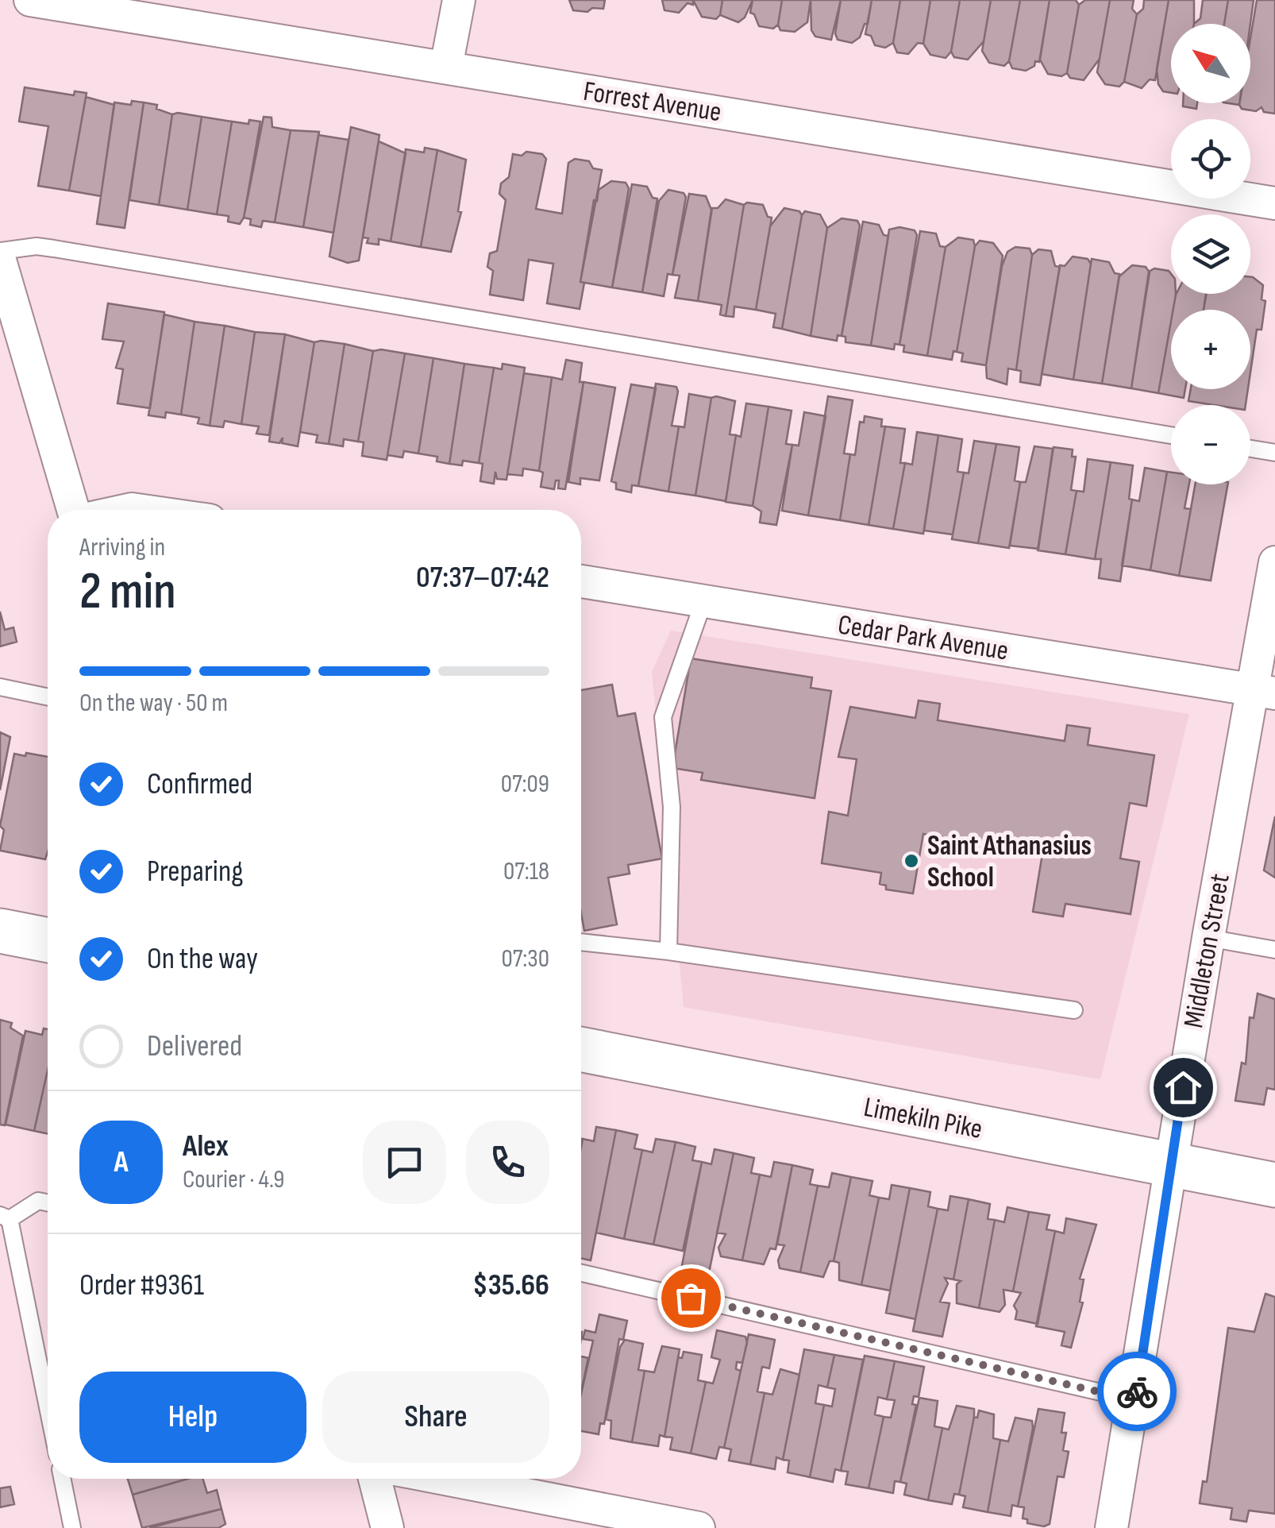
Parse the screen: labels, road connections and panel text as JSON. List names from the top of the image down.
{
  "streets": {
    "street": [
      "Forrest Avenue",
      "Cedar Park Avenue",
      "Middleton Street",
      "Limekiln Pike"
    ]
  },
  "crossings": [
    ["Cedar Park Avenue", "Middleton Street"],
    ["Middleton Street", "Limekiln Pike"]
  ],
  "places": ["Saint Athanasius School"],
  "north": "top left",
  "page": {
    "map_buttons": ["+", "−"],
    "heading": ["2 min", "Arriving in", "07:37–07:42"],
    "panel": [
      "Alex",
      "Courier · 4.9",
      "Order #9361",
      "$35.66"
    ],
    "bar": "On the way · 50 m",
    "list": [
      ["Confirmed", "07:09"],
      ["Preparing", "07:18"],
      ["On the way", "07:30"],
      "Delivered"
    ],
    "round": "A",
    "buttons": ["Help", "Share"]
  }
}
